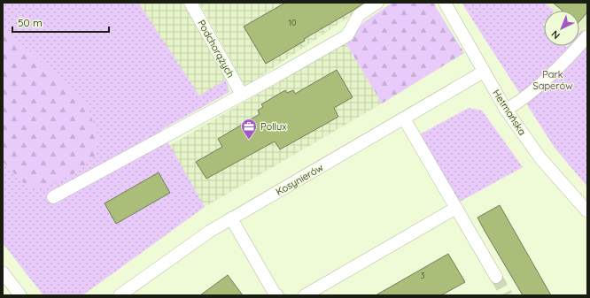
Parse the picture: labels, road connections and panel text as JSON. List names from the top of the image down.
{
  "streets": {
    "street": ["Podchorążych", "Hetmańska", "Kosynierów"]
  },
  "crossings": [
    ["Hetmańska", "Kosynierów"]
  ],
  "parks": ["Park Saperów"],
  "places": {
    "office": ["Pollux"]
  },
  "house_numbers": ["10", "3"],
  "scale_bar": "50 m",
  "north": "bottom left"
}
